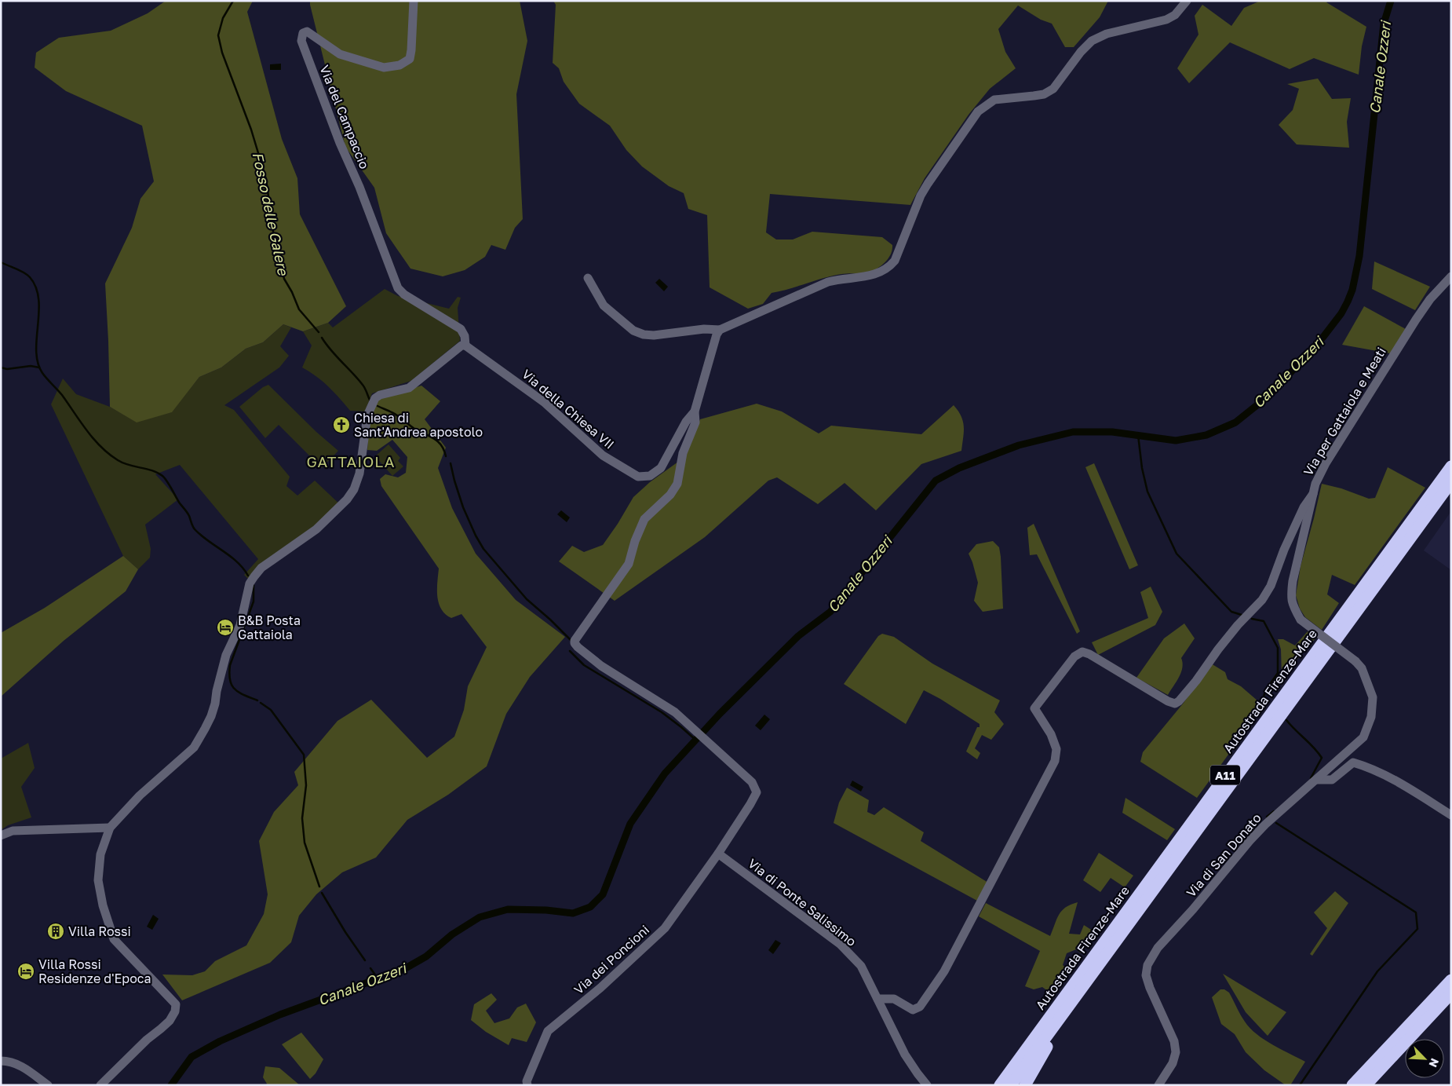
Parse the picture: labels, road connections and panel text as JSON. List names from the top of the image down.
{
  "streets": {
    "highway": ["Autostrada Firenze-Mare", "A11"],
    "street": [
      "Via del Campaccio",
      "Via della Chiesa VII",
      "Via per Gattaiola e Meati",
      "Via di San Donato",
      "Via di Ponte Salissimo",
      "Via dei Poncioni"
    ]
  },
  "crossings": [
    ["Via del Campaccio", "Via della Chiesa VII"],
    ["Via per Gattaiola e Meati", "Via di San Donato"],
    ["Via di Ponte Salissimo", "Via dei Poncioni"]
  ],
  "districts": ["GATTAIOLA"],
  "water": ["Canale Ozzeri", "Fosso delle Galere"],
  "places": {
    "church": ["Chiesa di Sant'Andrea apostolo"],
    "hotel": ["B&B Posta Gattaiola", "Villa Rossi Residenze d'Epoca"],
    "building": ["Villa Rossi"]
  },
  "north": "bottom right"
}
